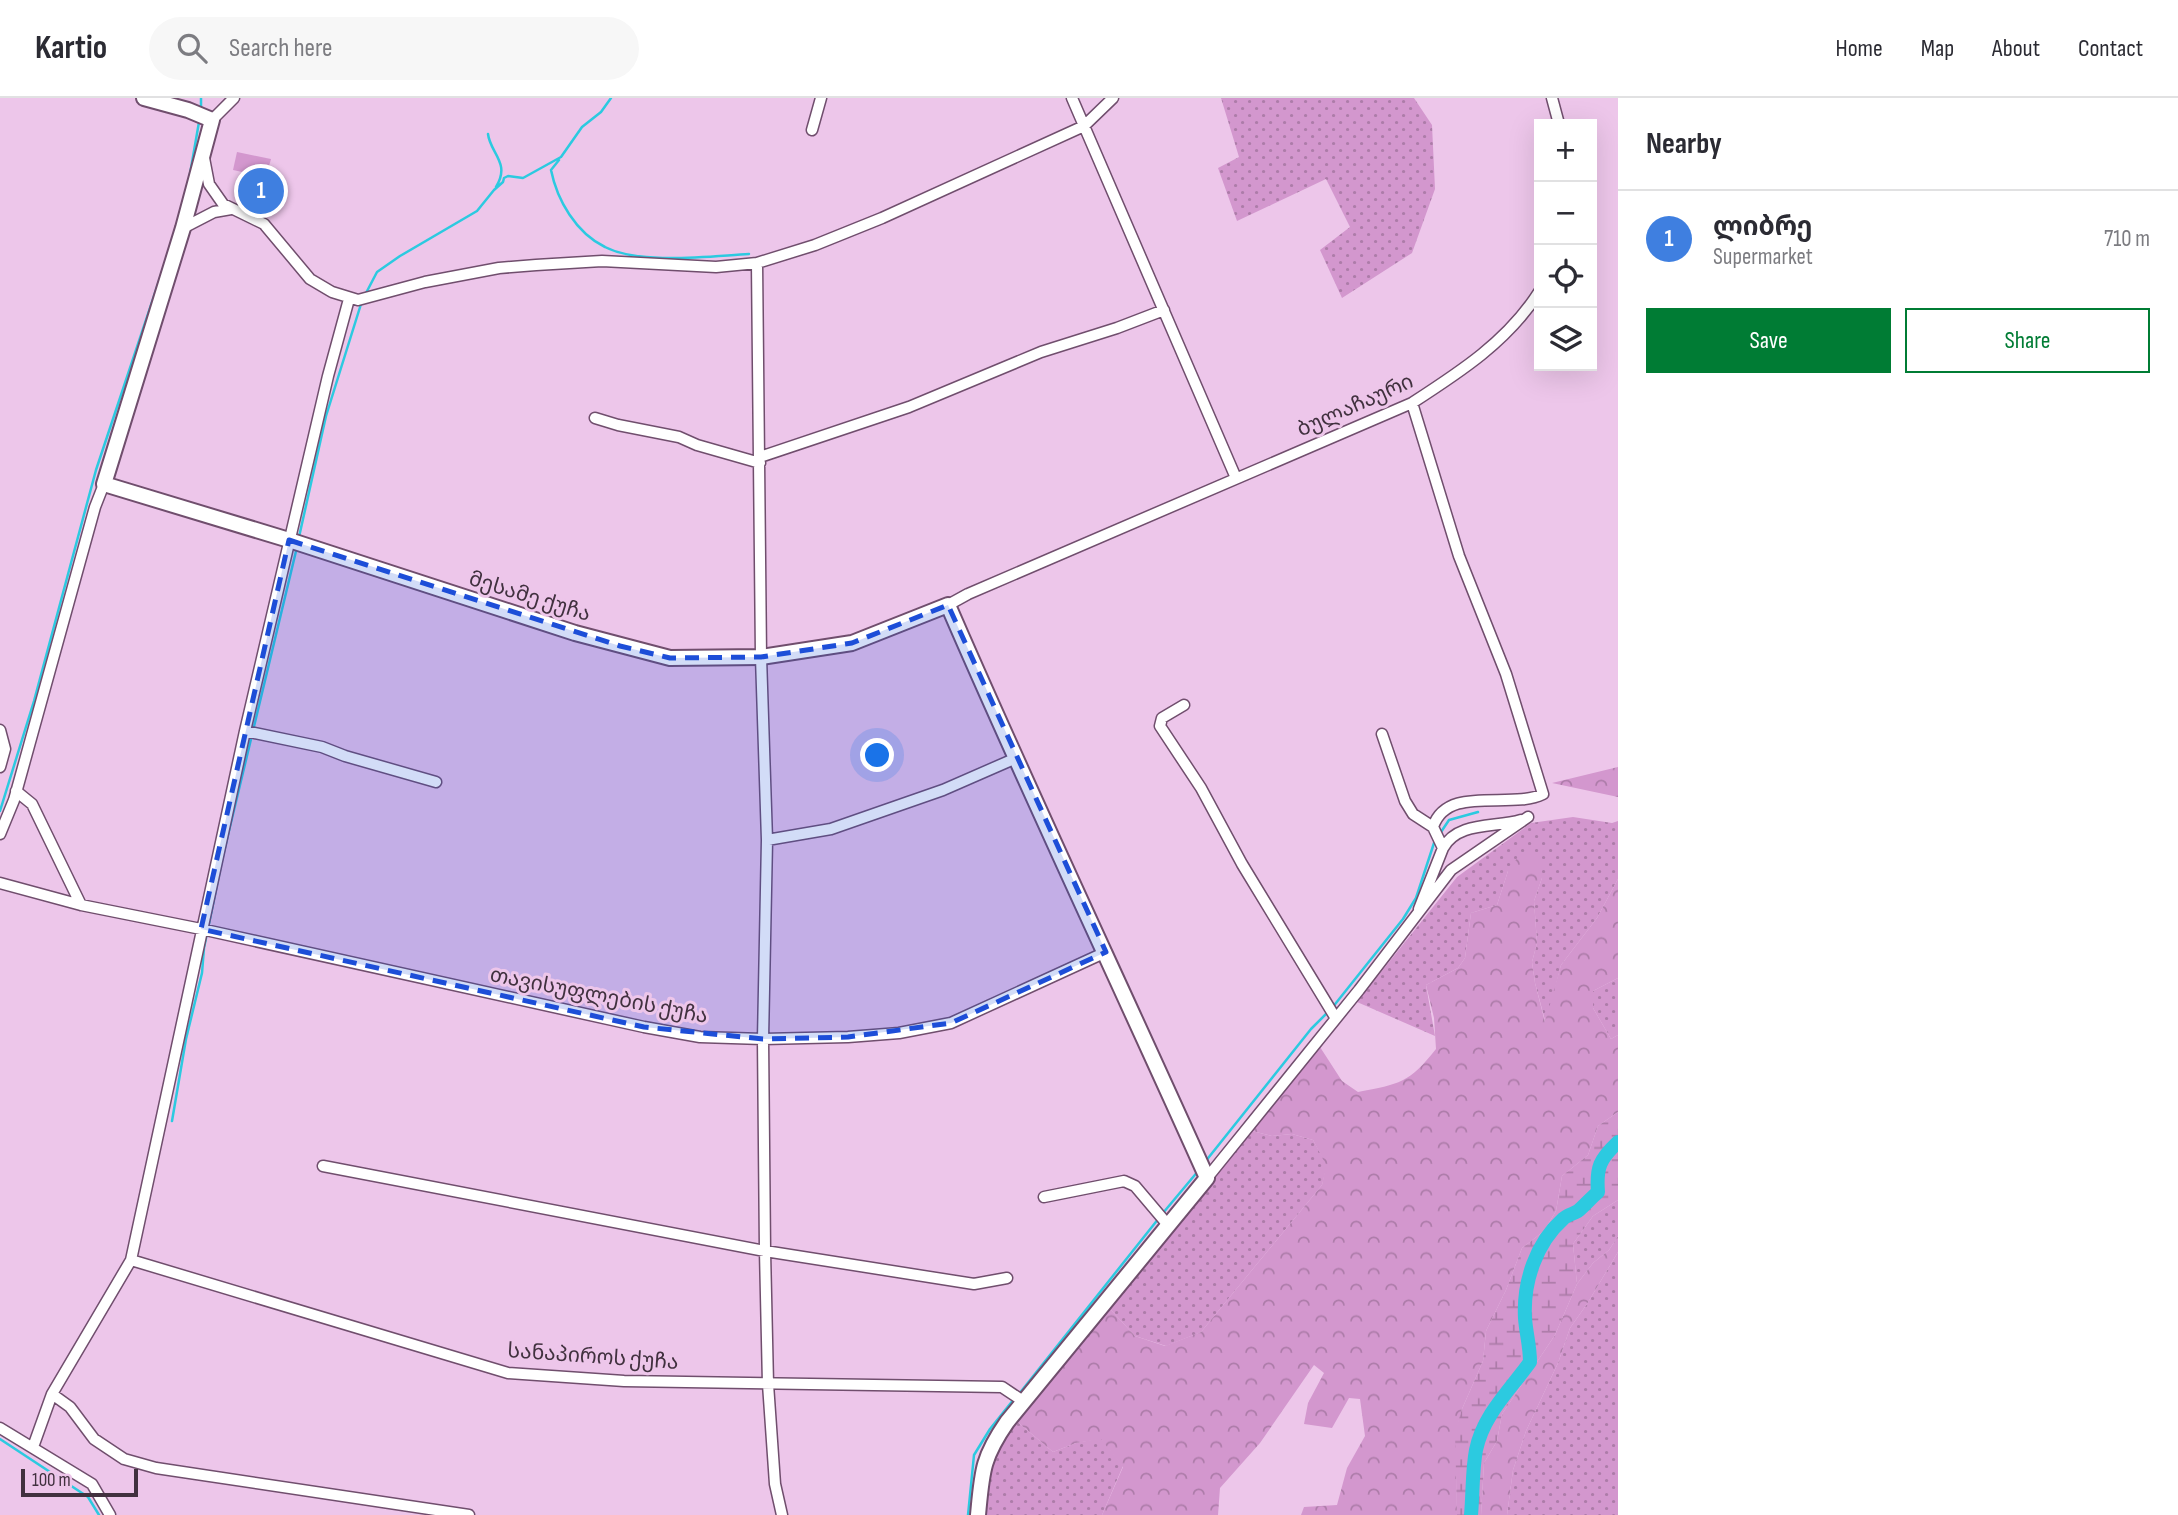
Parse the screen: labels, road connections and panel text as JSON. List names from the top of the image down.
{
  "streets": {
    "street": [
      "ბულაჩაური",
      "მესამე ქუჩა",
      "თავისუფლების ქუჩა",
      "სანაპიროს ქუჩა"
    ]
  },
  "crossings": [
    ["ბულაჩაური", "მესამე ქუჩა"]
  ],
  "scale_bar": "100 m",
  "page": {
    "header": "Kartio",
    "search": "Search here",
    "nav": [
      "Home",
      "Map",
      "About",
      "Contact"
    ],
    "heading": "Nearby",
    "map_buttons": ["+", "−"],
    "pins": "1",
    "list": [
      {
        "mark": "1",
        "name": "ლიბრე",
        "note": "Supermarket",
        "value": "710 m"
      }
    ],
    "buttons": ["Save", "Share"],
    "scale": "100 m"
  }
}
